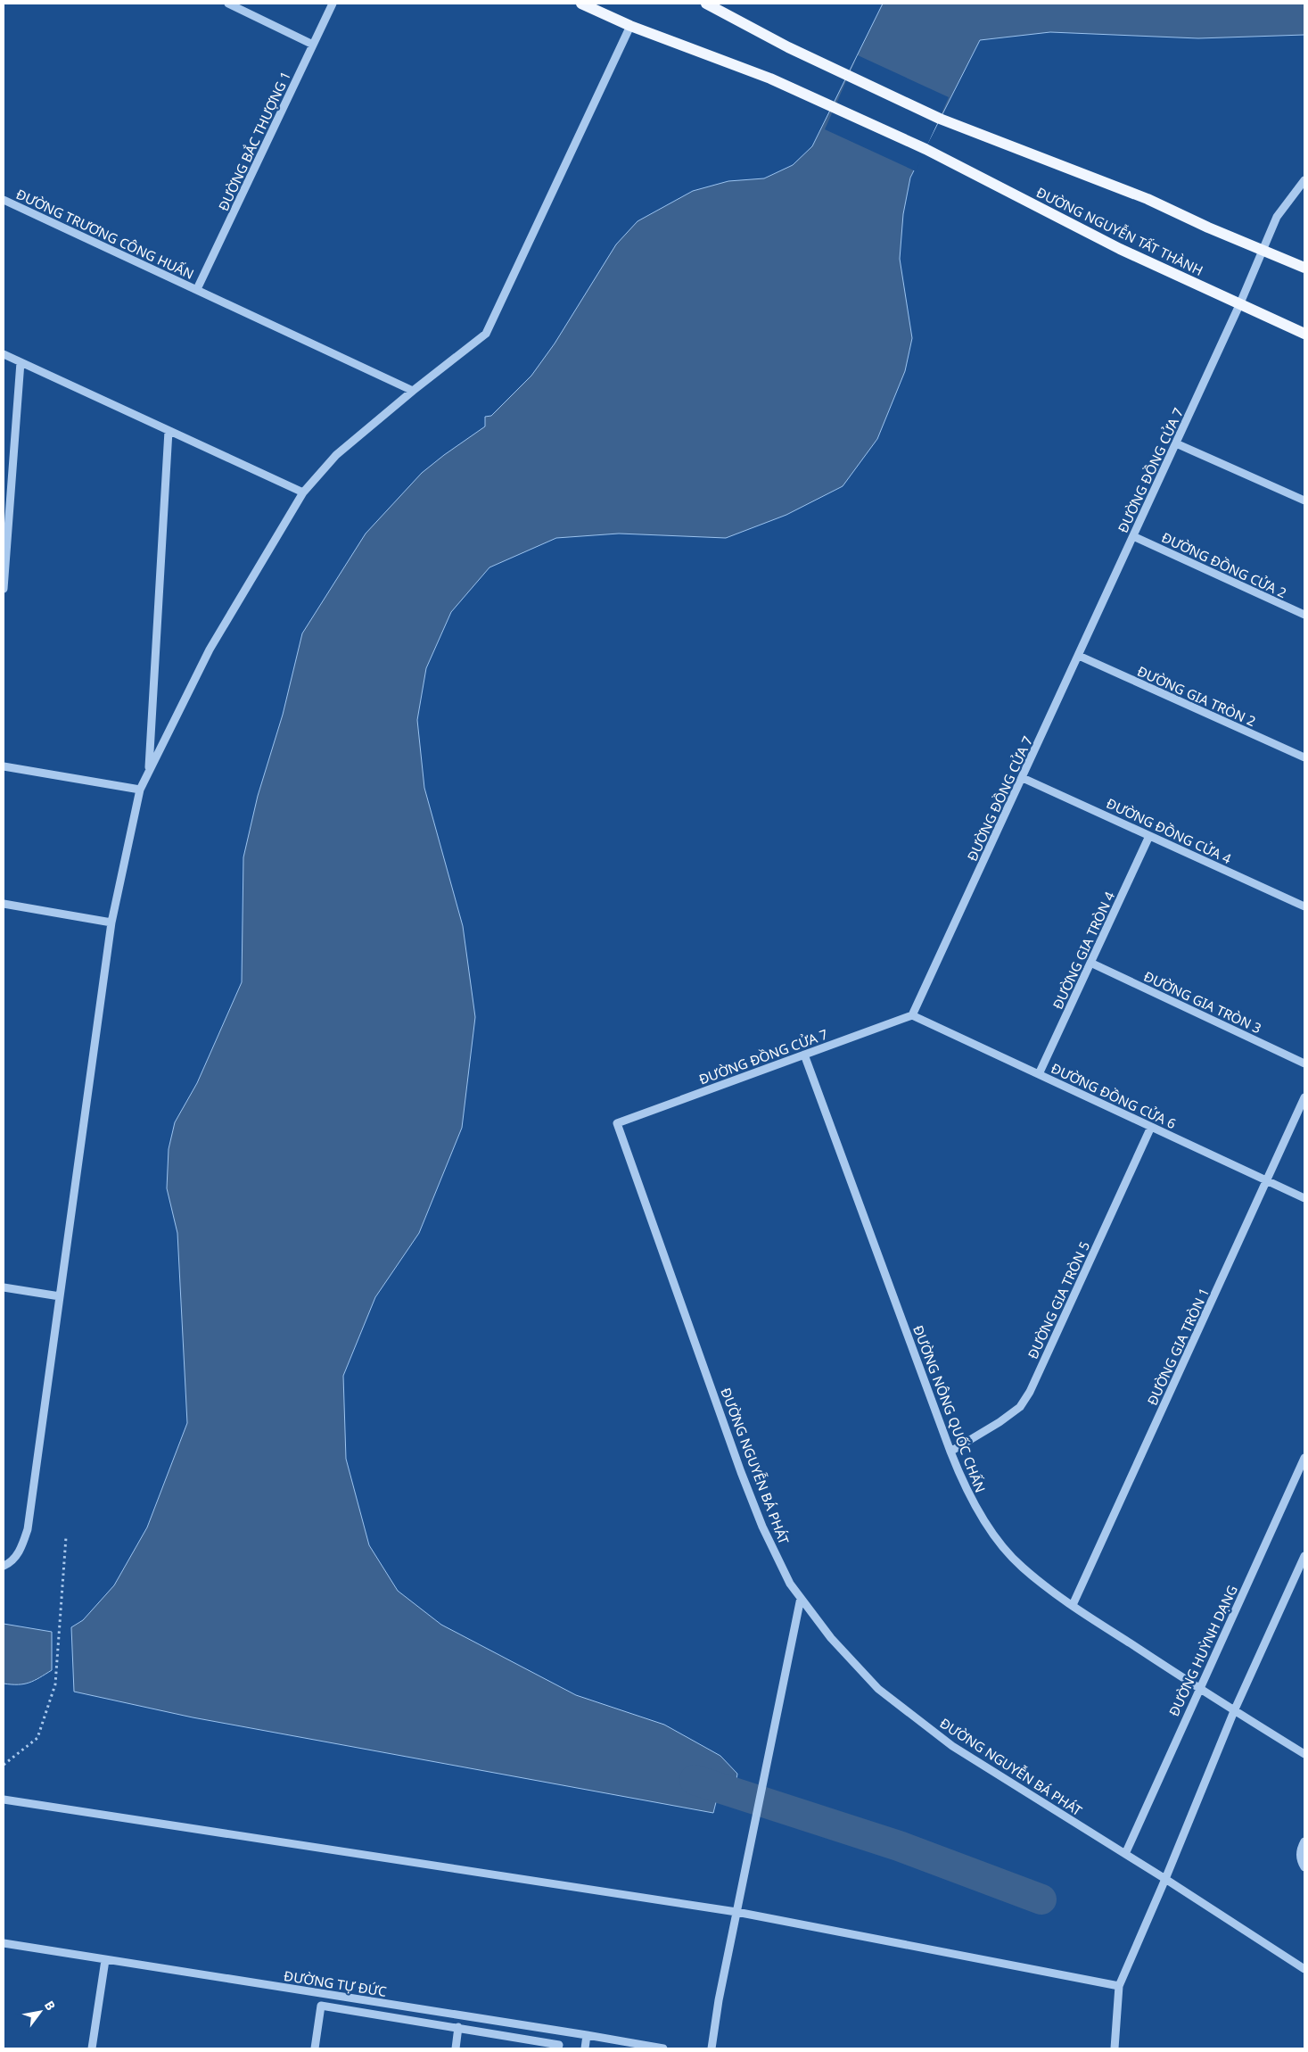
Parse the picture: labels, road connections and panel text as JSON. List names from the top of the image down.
{
  "streets": {
    "main road": ["ĐƯỜNG NGUYỄN TẤT THÀNH"],
    "street": [
      "ĐƯỜNG BẮC THƯỢNG 1",
      "ĐƯỜNG TRƯƠNG CÔNG HUẤN",
      "ĐƯỜNG ĐỒNG CỬA 7",
      "ĐƯỜNG ĐỒNG CỬA 2",
      "ĐƯỜNG GIA TRÒN 2",
      "ĐƯỜNG ĐỒNG CỬA 4",
      "ĐƯỜNG GIA TRÒN 4",
      "ĐƯỜNG GIA TRÒN 3",
      "ĐƯỜNG ĐỒNG CỬA 6",
      "ĐƯỜNG GIA TRÒN 5",
      "ĐƯỜNG GIA TRÒN 1",
      "ĐƯỜNG NÔNG QUỐC CHẤN",
      "ĐƯỜNG NGUYỄN BÁ PHÁT",
      "ĐƯỜNG HUỲNH DẠNG",
      "ĐƯỜNG TỰ ĐỨC"
    ]
  },
  "crossings": [
    ["ĐƯỜNG BẮC THƯỢNG 1", "ĐƯỜNG TRƯƠNG CÔNG HUẤN"],
    ["ĐƯỜNG NGUYỄN TẤT THÀNH", "ĐƯỜNG ĐỒNG CỬA 7"],
    ["ĐƯỜNG ĐỒNG CỬA 7", "ĐƯỜNG ĐỒNG CỬA 2"],
    ["ĐƯỜNG ĐỒNG CỬA 7", "ĐƯỜNG GIA TRÒN 2"],
    ["ĐƯỜNG ĐỒNG CỬA 7", "ĐƯỜNG ĐỒNG CỬA 4"],
    ["ĐƯỜNG ĐỒNG CỬA 7", "ĐƯỜNG ĐỒNG CỬA 6"],
    ["ĐƯỜNG ĐỒNG CỬA 7", "ĐƯỜNG NÔNG QUỐC CHẤN"],
    ["ĐƯỜNG ĐỒNG CỬA 7", "ĐƯỜNG NGUYỄN BÁ PHÁT"],
    ["ĐƯỜNG ĐỒNG CỬA 4", "ĐƯỜNG GIA TRÒN 4"],
    ["ĐƯỜNG GIA TRÒN 4", "ĐƯỜNG GIA TRÒN 3"],
    ["ĐƯỜNG GIA TRÒN 4", "ĐƯỜNG ĐỒNG CỬA 6"],
    ["ĐƯỜNG ĐỒNG CỬA 6", "ĐƯỜNG GIA TRÒN 5"],
    ["ĐƯỜNG ĐỒNG CỬA 6", "ĐƯỜNG GIA TRÒN 1"],
    ["ĐƯỜNG GIA TRÒN 5", "ĐƯỜNG NÔNG QUỐC CHẤN"],
    ["ĐƯỜNG GIA TRÒN 1", "ĐƯỜNG NÔNG QUỐC CHẤN"],
    ["ĐƯỜNG NÔNG QUỐC CHẤN", "ĐƯỜNG HUỲNH DẠNG"],
    ["ĐƯỜNG NGUYỄN BÁ PHÁT", "ĐƯỜNG HUỲNH DẠNG"]
  ],
  "north": "top right"
}
